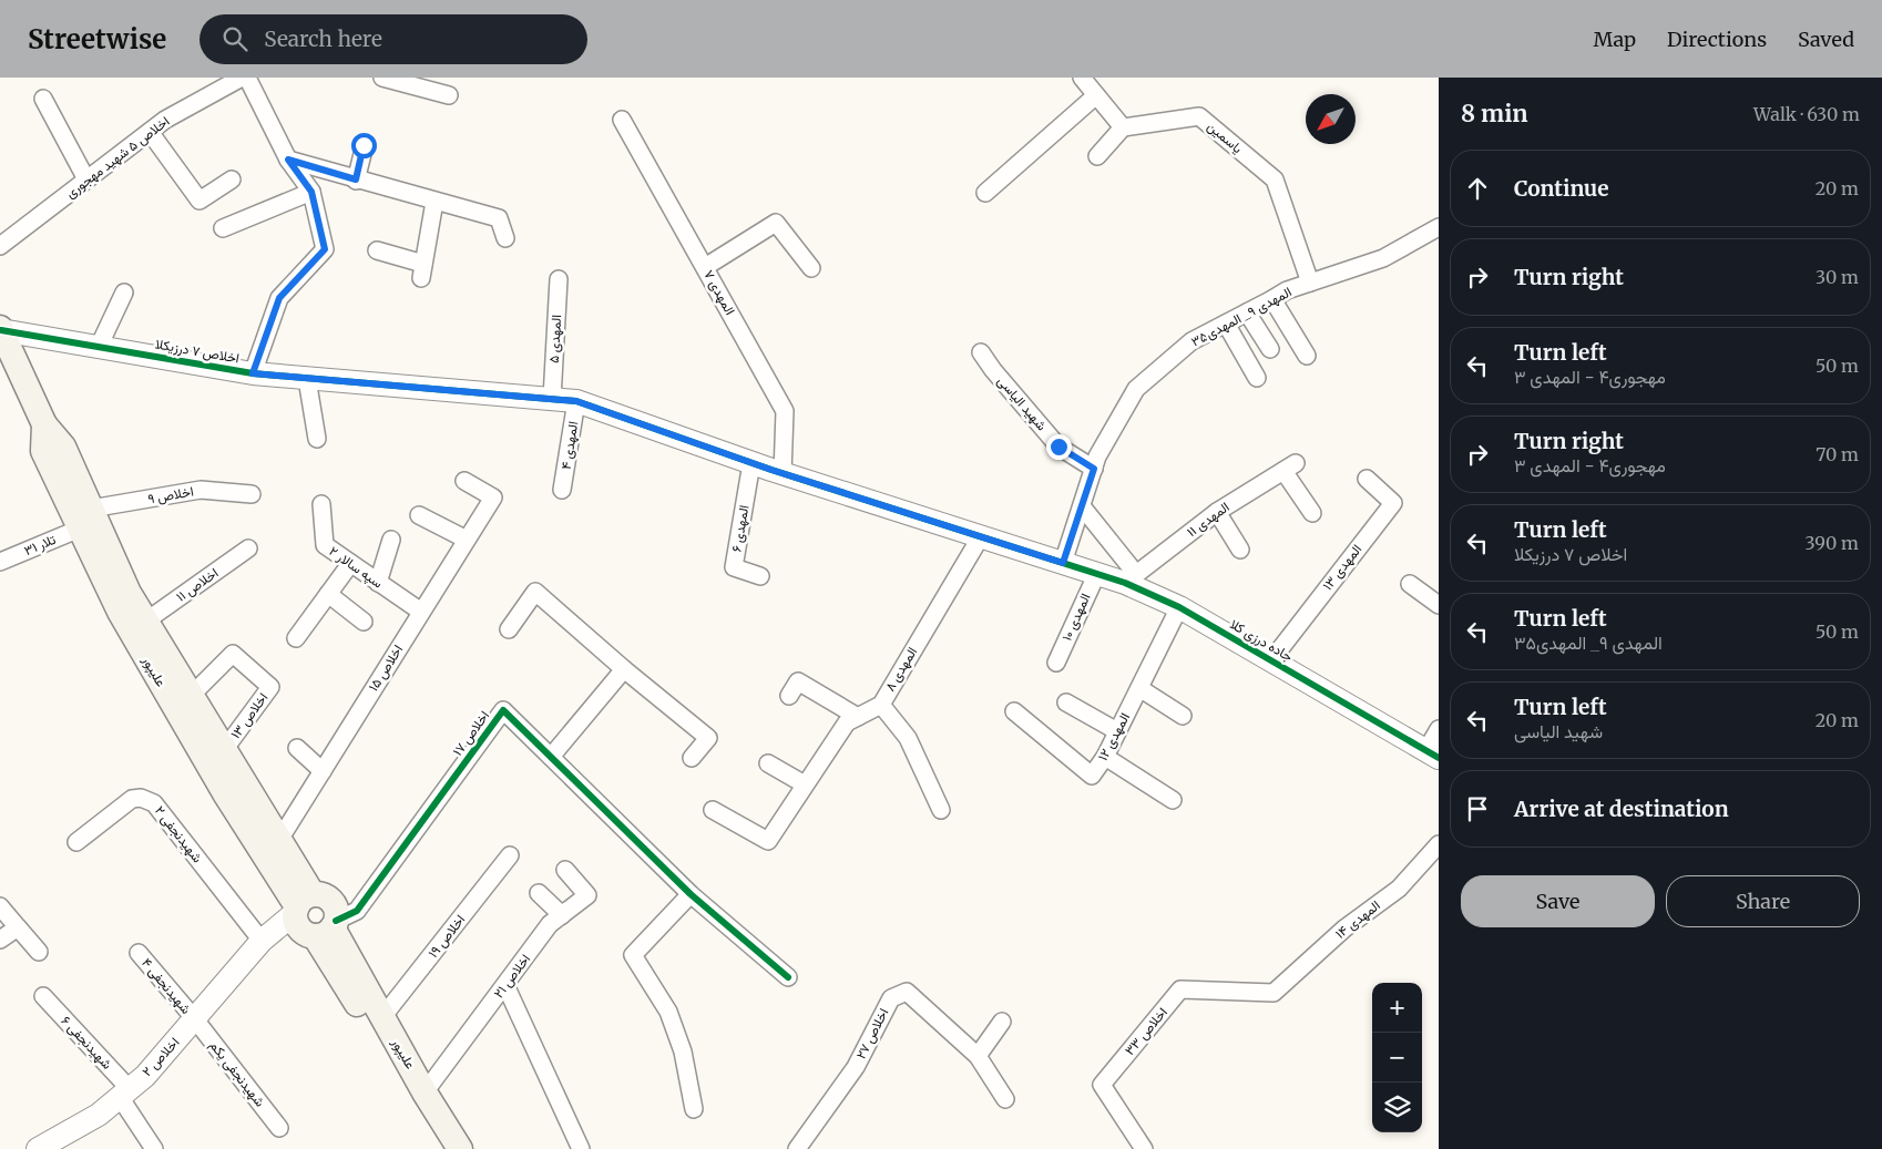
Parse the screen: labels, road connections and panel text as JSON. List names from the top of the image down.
{
  "streets": {
    "main road": ["علیپور"],
    "street": [
      "یاسمین",
      "اخلاص ۵ شهید مهجوری",
      "المهدی ۷",
      "المهدی ۹_ المهدی۳۵",
      "المهدی ۵",
      "اخلاص ۷ درزیکلا",
      "شهید الیاسی",
      "المهدی ۴",
      "اخلاص ۹",
      "المهدی ۱۱",
      "المهدی ۶",
      "تلار ۳۱",
      "سپه سالار ۲",
      "المهدی ۱۳",
      "اخلاص ۱۱",
      "المهدی ۱۰",
      "جاده درزی کلا",
      "اخلاص ۱۵",
      "المهدی ۸",
      "اخلاص ۱۳",
      "اخلاص ۱۷",
      "المهدی ۱۲",
      "شهیدنجفی ۲",
      "المهدی ۱۴",
      "اخلاص ۱۹",
      "اخلاص ۲۱",
      "شهیدنجفی ۴",
      "اخلاص ۳۳",
      "اخلاص ۲۷",
      "شهیدنجفی ۶",
      "اخلاص ۲",
      "شهیدنجفی یکم"
    ]
  },
  "crossings": [
    ["یاسمین", "المهدی ۹_ المهدی۳۵"],
    ["المهدی ۷", "اخلاص ۷ درزیکلا"],
    ["المهدی ۹_ المهدی۳۵", "اخلاص ۷ درزیکلا"],
    ["المهدی ۹_ المهدی۳۵", "شهید الیاسی"],
    ["المهدی ۹_ المهدی۳۵", "جاده درزی کلا"],
    ["المهدی ۵", "اخلاص ۷ درزیکلا"],
    ["اخلاص ۷ درزیکلا", "المهدی ۴"],
    ["اخلاص ۷ درزیکلا", "المهدی ۶"],
    ["اخلاص ۷ درزیکلا", "جاده درزی کلا"],
    ["اخلاص ۷ درزیکلا", "المهدی ۸"],
    ["اخلاص ۷ درزیکلا", "علیپور"],
    ["اخلاص ۹", "تلار ۳۱"],
    ["اخلاص ۹", "علیپور"],
    ["المهدی ۱۱", "جاده درزی کلا"],
    ["تلار ۳۱", "علیپور"],
    ["سپه سالار ۲", "اخلاص ۱۵"],
    ["المهدی ۱۳", "جاده درزی کلا"],
    ["اخلاص ۱۱", "علیپور"],
    ["المهدی ۱۰", "جاده درزی کلا"],
    ["جاده درزی کلا", "المهدی ۱۲"],
    ["اخلاص ۱۵", "علیپور"],
    ["علیپور", "اخلاص ۱۳"],
    ["علیپور", "اخلاص ۱۷"],
    ["علیپور", "اخلاص ۱۹"],
    ["علیپور", "اخلاص ۲۱"],
    ["علیپور", "اخلاص ۲"],
    ["اخلاص ۱۷", "اخلاص ۲"],
    ["شهیدنجفی ۲", "اخلاص ۲"],
    ["المهدی ۱۴", "اخلاص ۳۳"],
    ["شهیدنجفی ۴", "اخلاص ۲"],
    ["شهیدنجفی ۴", "شهیدنجفی یکم"],
    ["شهیدنجفی ۶", "اخلاص ۲"],
    ["اخلاص ۲", "شهیدنجفی یکم"]
  ],
  "north": "bottom left",
  "page": {
    "header": "Streetwise",
    "search": "Search here",
    "nav": ["Map", "Directions", "Saved"],
    "heading": ["8 min", "Walk · 630 m"],
    "list": [
      ["Continue", "20 m"],
      ["Turn right", "30 m"],
      ["Turn left", "مهجوری۴ - المهدی ۳", "50 m"],
      ["Turn right", "مهجوری۴ - المهدی ۳", "70 m"],
      ["Turn left", "اخلاص ۷ درزیکلا", "390 m"],
      ["Turn left", "المهدی ۹_ المهدی۳۵", "50 m"],
      ["Turn left", "شهید الیاسی", "20 m"],
      "Arrive at destination"
    ],
    "buttons": ["Save", "Share"],
    "map_buttons": ["+", "−"]
  }
}
